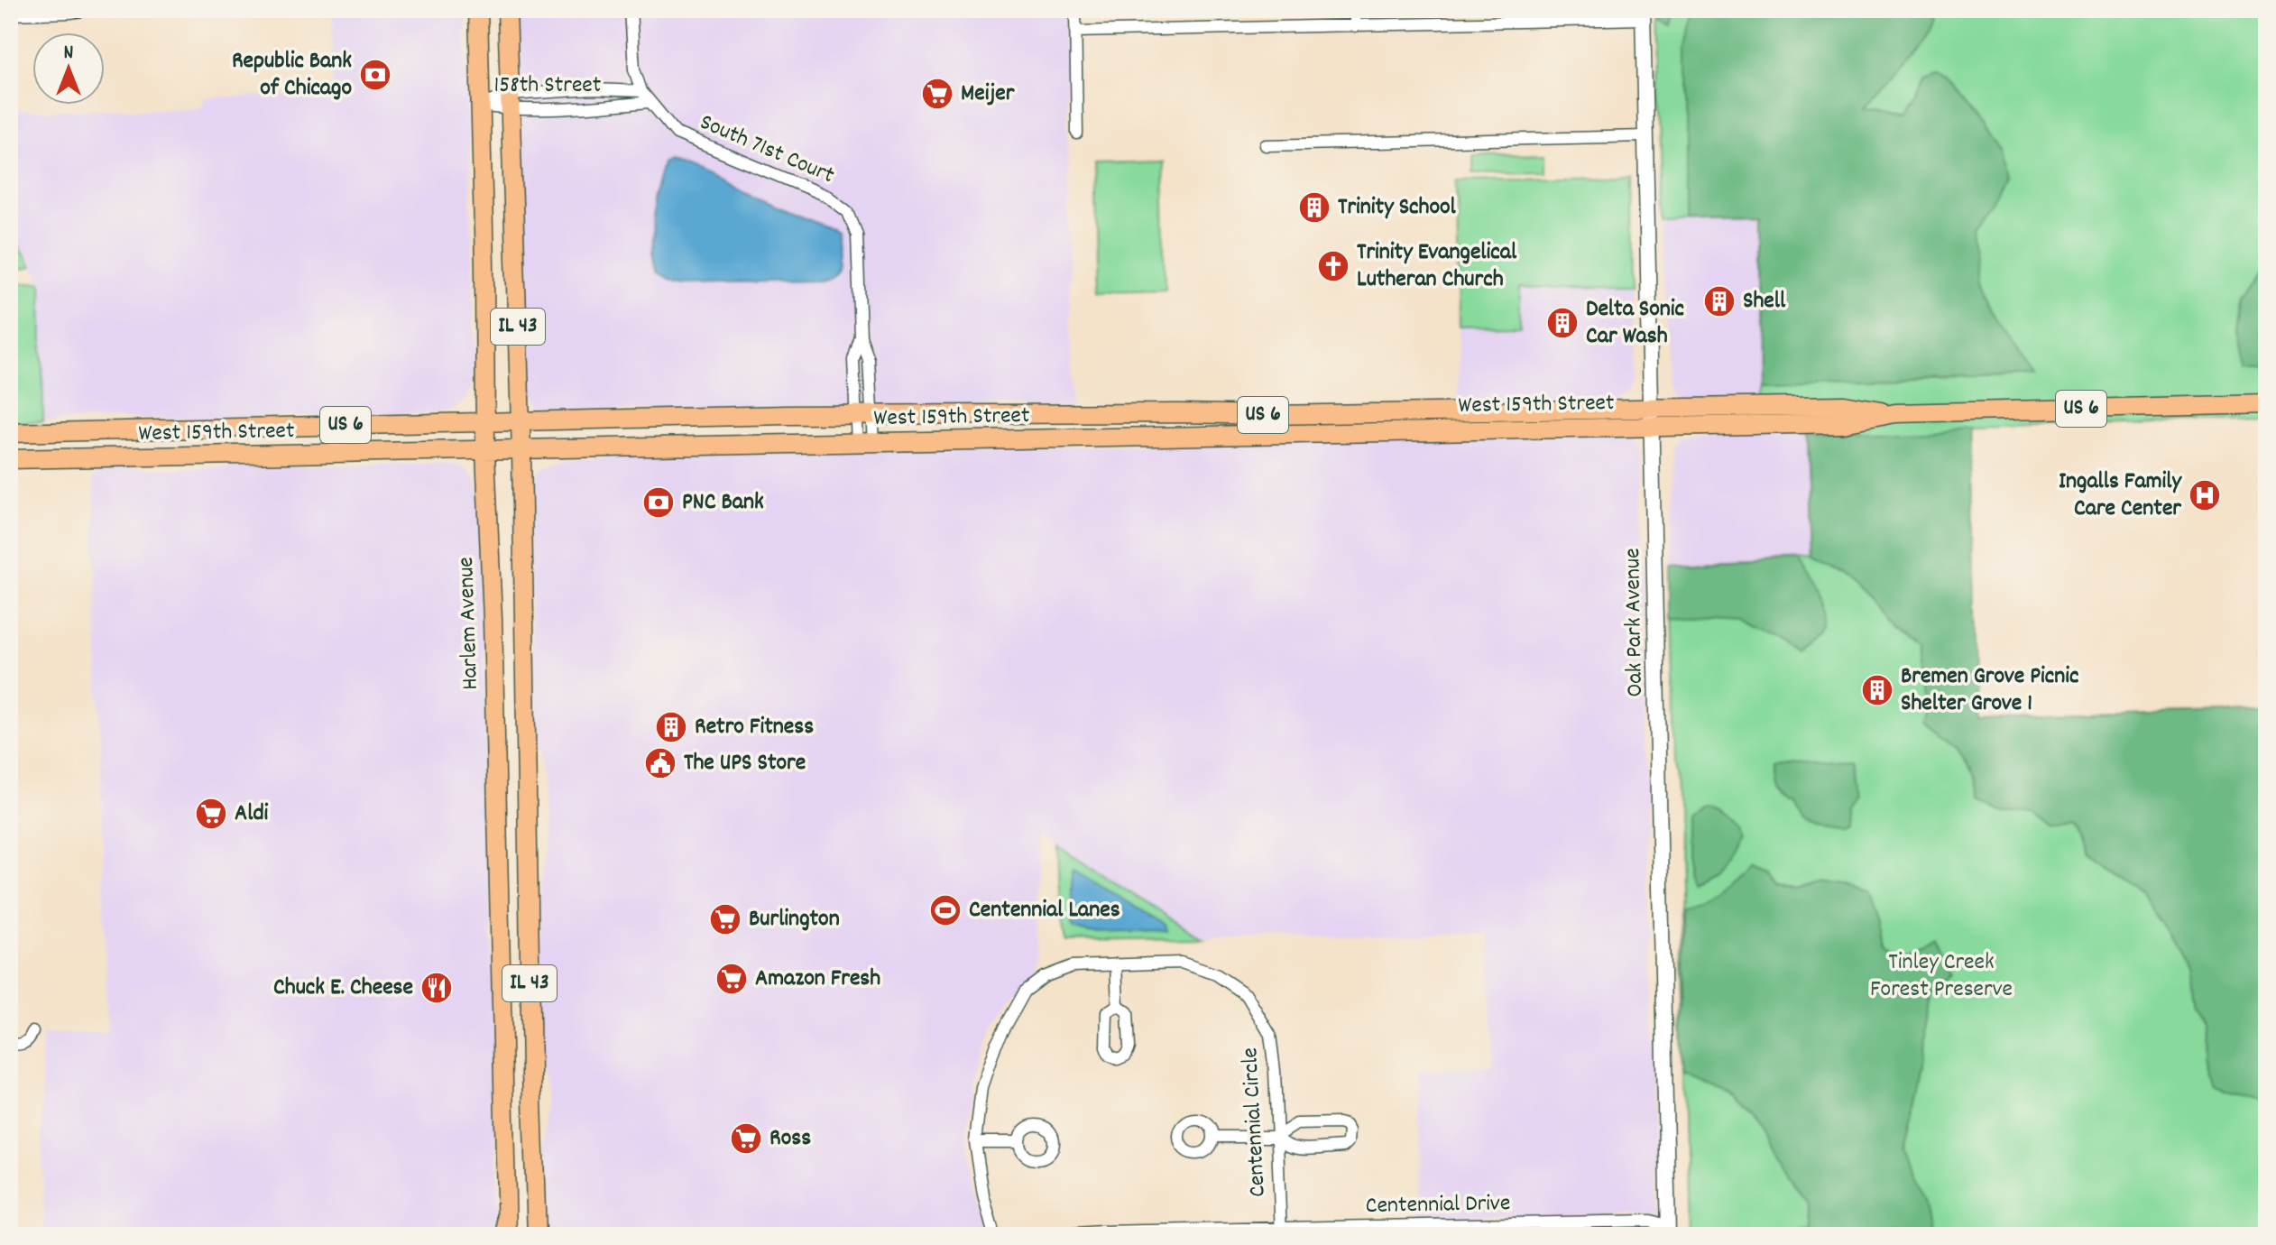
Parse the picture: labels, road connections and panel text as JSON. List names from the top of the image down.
{
  "streets": {
    "main road": [
      "IL 43",
      "West 159th Street",
      "US 6",
      "Harlem Avenue"
    ],
    "street": [
      "158th Street",
      "South 71st Court",
      "Oak Park Avenue",
      "Centennial Circle",
      "Centennial Drive"
    ]
  },
  "crossings": [
    ["158th Street", "South 71st Court"],
    ["158th Street", "IL 43"],
    ["158th Street", "Harlem Avenue"],
    ["South 71st Court", "West 159th Street"],
    ["IL 43", "West 159th Street"],
    ["West 159th Street", "Oak Park Avenue"],
    ["West 159th Street", "Harlem Avenue"],
    ["Oak Park Avenue", "Centennial Drive"],
    ["Centennial Circle", "Centennial Drive"]
  ],
  "parks": ["Tinley Creek Forest Preserve"],
  "places": {
    "bank": ["Republic Bank of Chicago", "PNC Bank"],
    "supermarket": [
      "Meijer",
      "Aldi",
      "Burlington",
      "Amazon Fresh",
      "Ross"
    ],
    "building": [
      "Trinity School",
      "Shell",
      "Delta Sonic Car Wash",
      "Bremen Grove Picnic Shelter Grove 1",
      "Retro Fitness"
    ],
    "church": ["Trinity Evangelical Lutheran Church"],
    "hospital": ["Ingalls Family Care Center"],
    "public building": ["The UPS Store"],
    "sports": ["Centennial Lanes"],
    "restaurant": ["Chuck E. Cheese"]
  },
  "north": "top"
}
